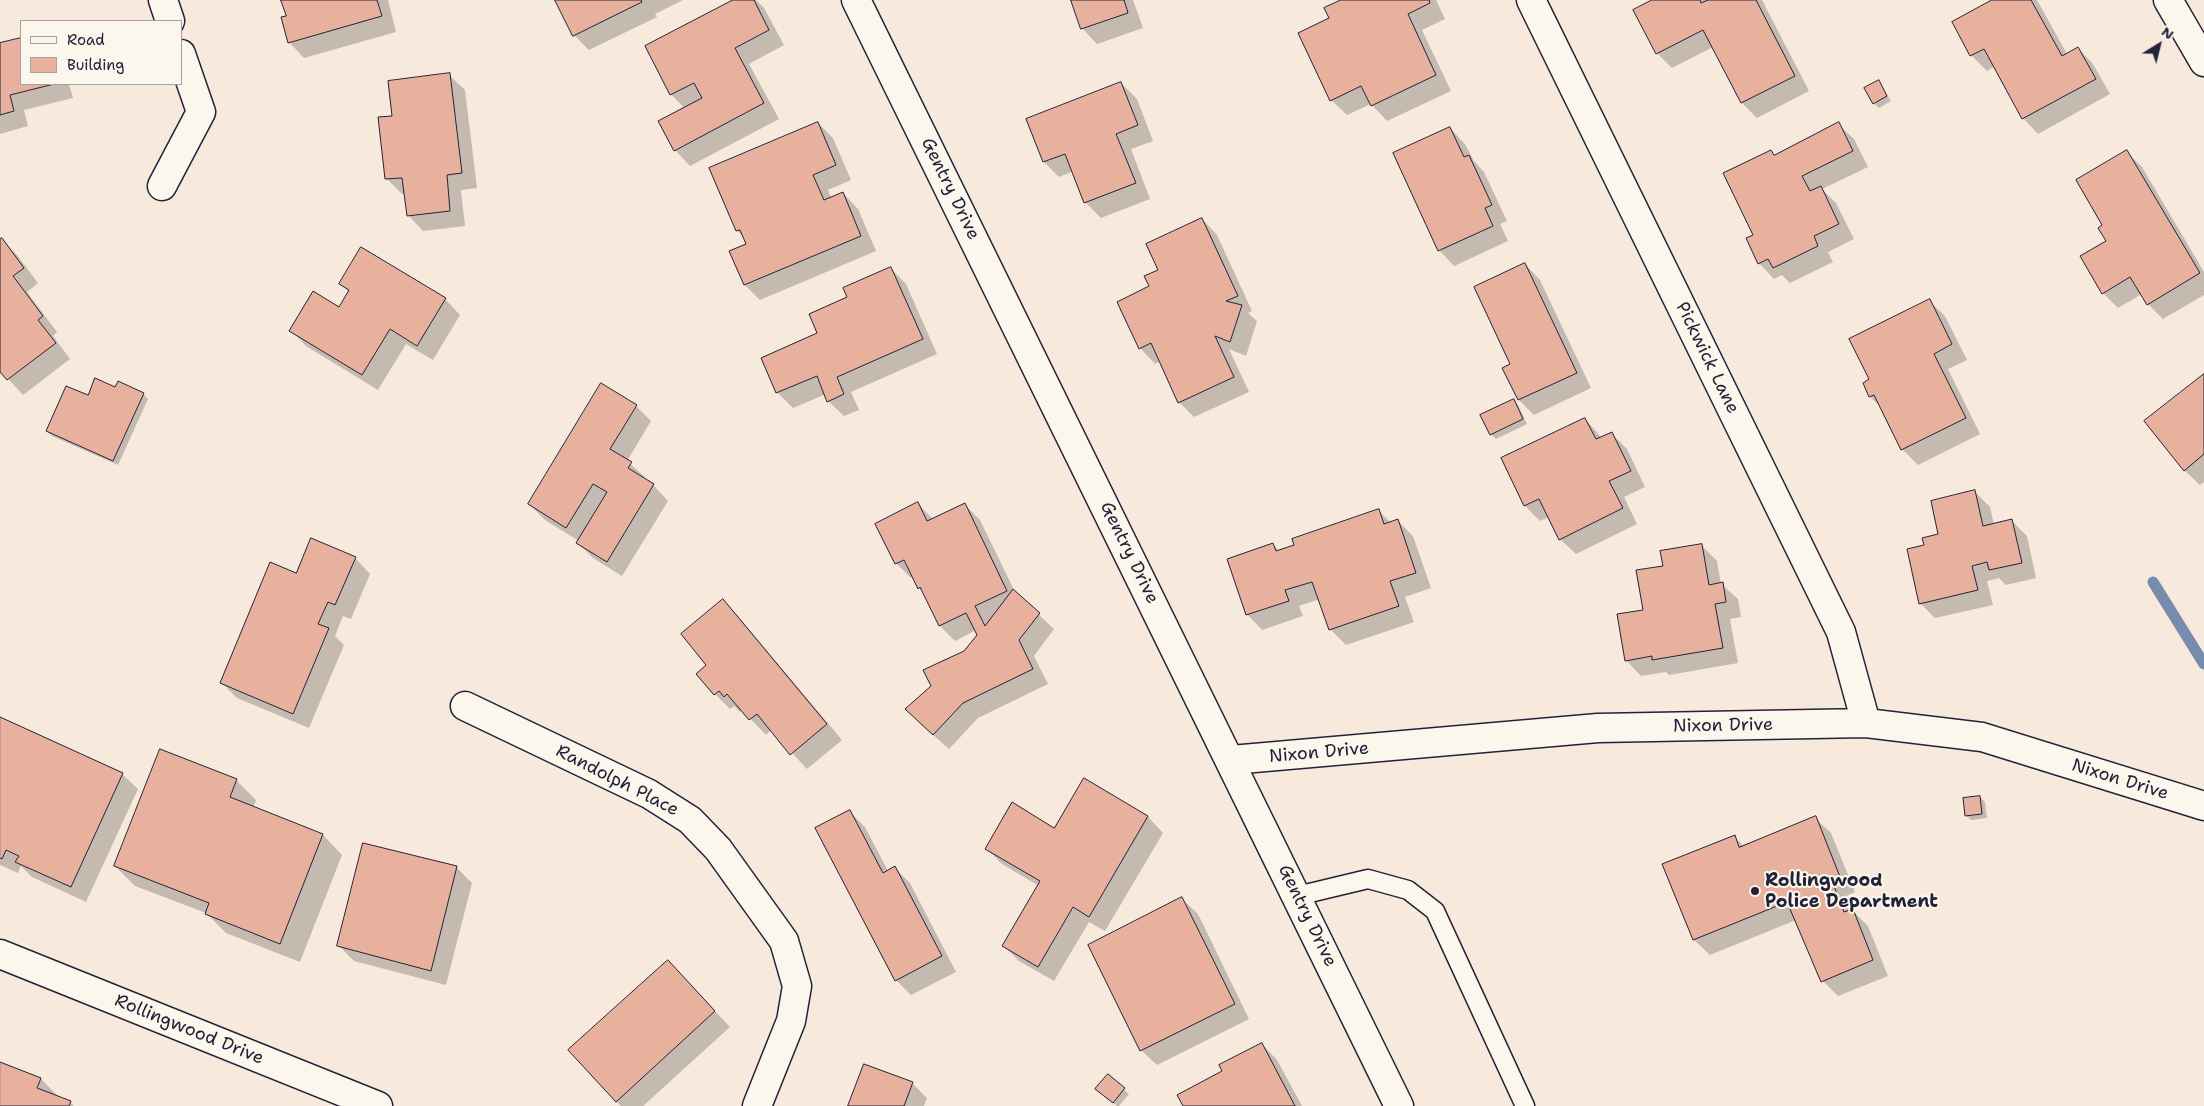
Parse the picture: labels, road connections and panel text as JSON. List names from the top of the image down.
{
  "streets": {
    "street": [
      "Gentry Drive",
      "Pickwick Lane",
      "Nixon Drive",
      "Randolph Place",
      "Rollingwood Drive"
    ]
  },
  "crossings": [
    ["Gentry Drive", "Nixon Drive"],
    ["Pickwick Lane", "Nixon Drive"]
  ],
  "places": ["Rollingwood Police Department"],
  "legend": ["Road", "Building"],
  "north": "top right"
}
